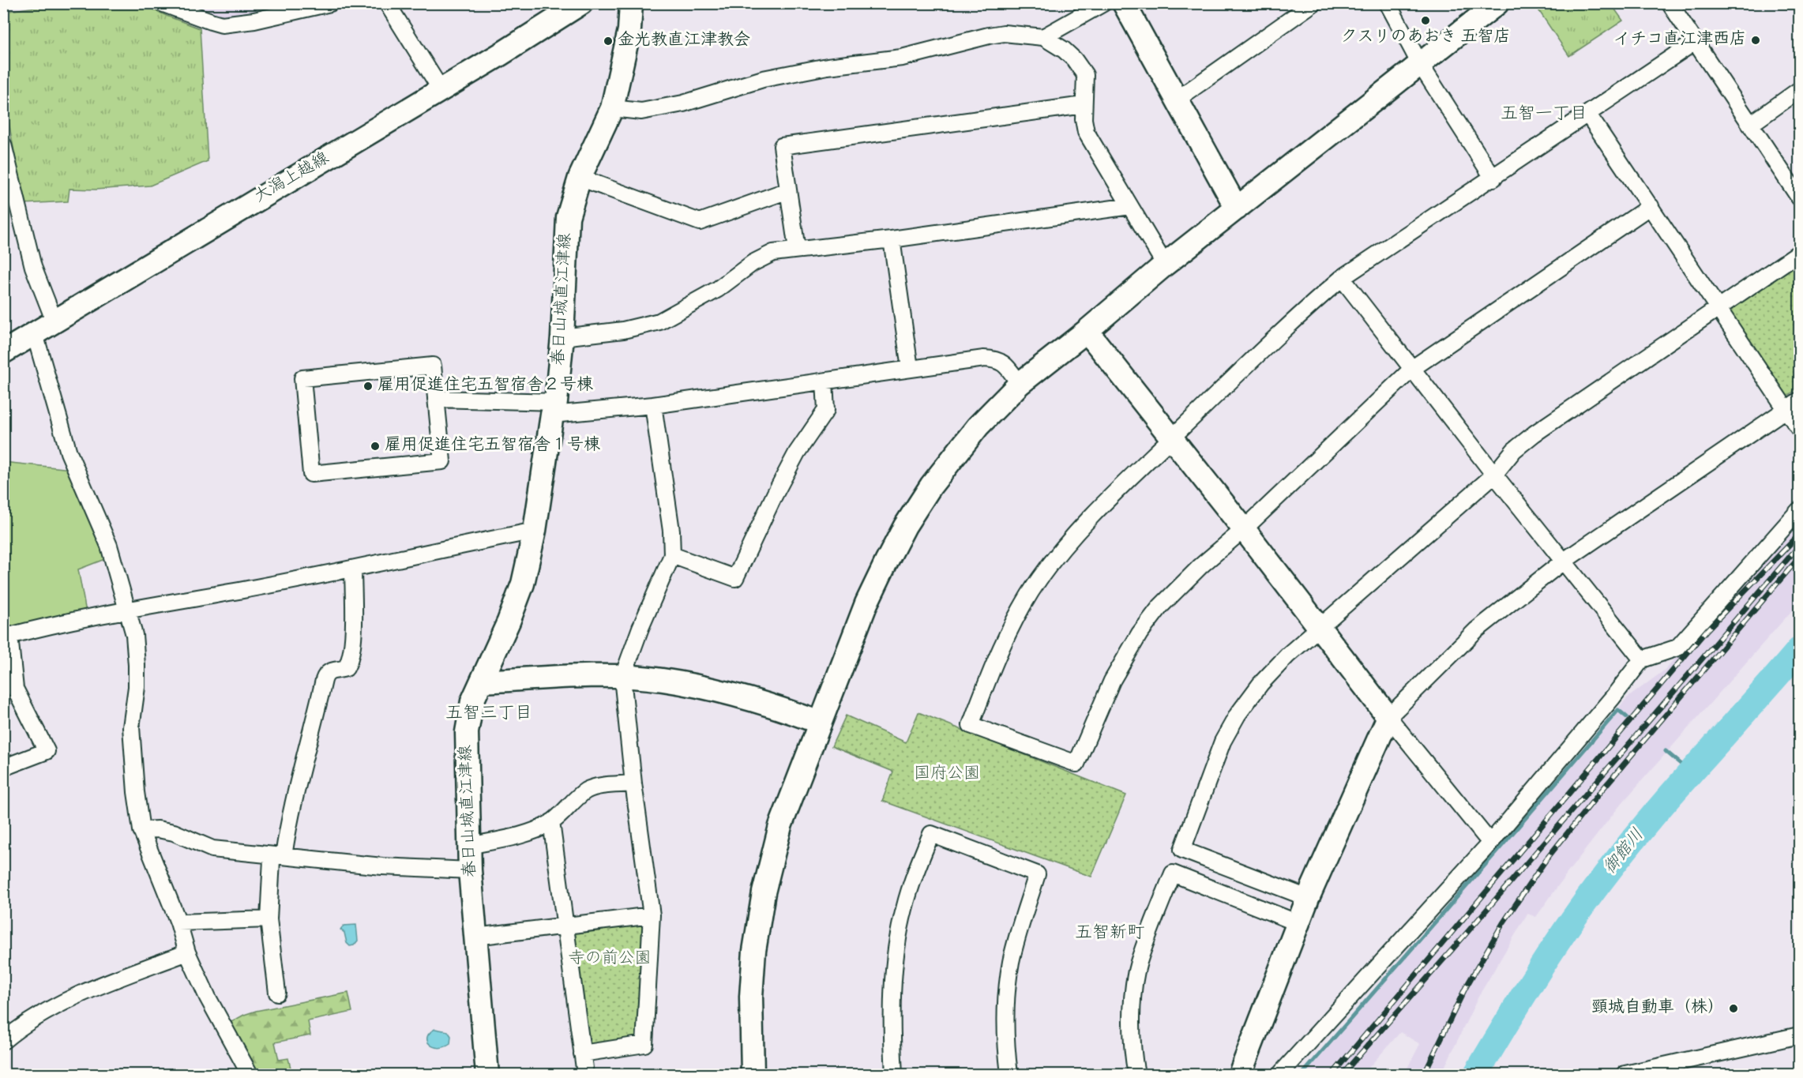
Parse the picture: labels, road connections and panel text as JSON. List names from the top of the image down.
{
  "streets": {
    "street": ["大潟上越線", "春日山城直江津線"]
  },
  "districts": ["五智一丁目", "五智三丁目", "五智新町"],
  "water": ["御館川"],
  "parks": ["国府公園", "寺の前公園"],
  "places": [
    "クスリのあおき 五智店",
    "イチコ直江津西店",
    "金光教直江津教会",
    "雇用促進住宅五智宿舎２号棟",
    "雇用促進住宅五智宿舎１号棟",
    "頸城自動車（株）"
  ]
}
